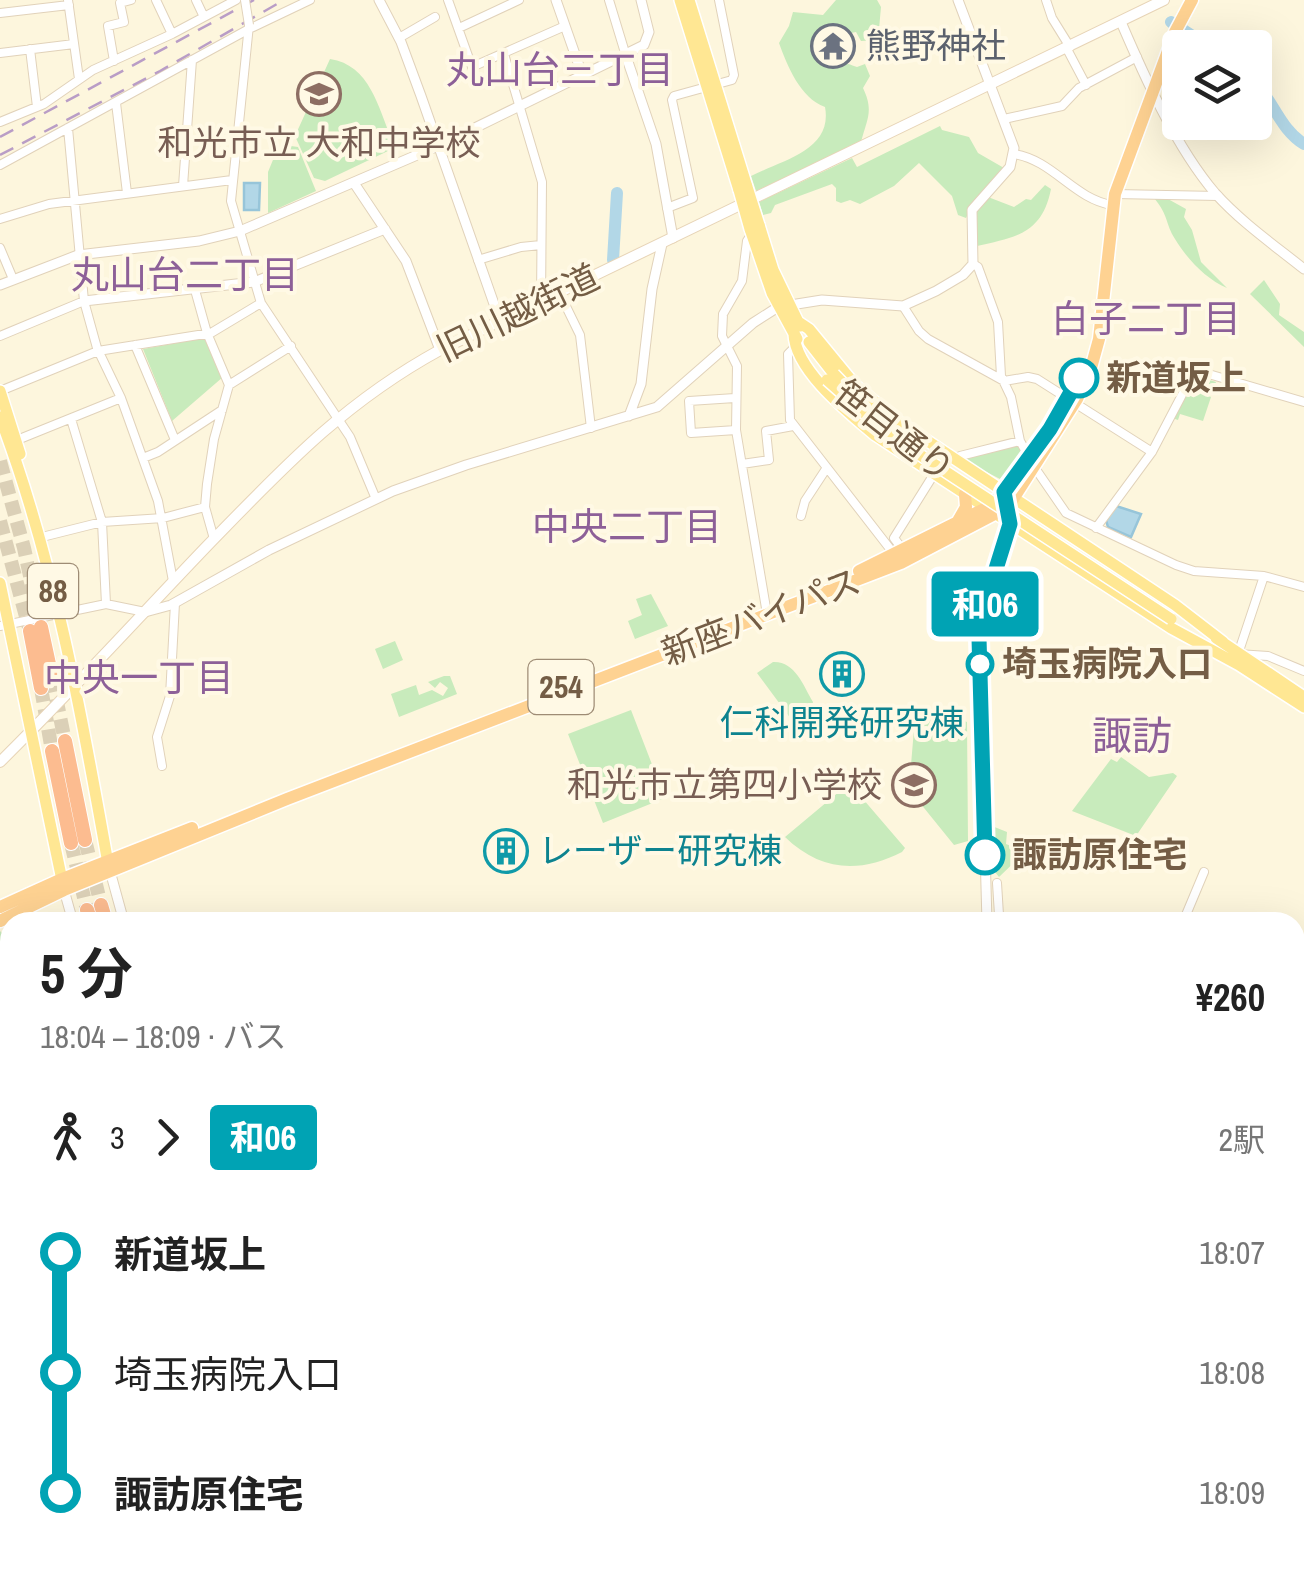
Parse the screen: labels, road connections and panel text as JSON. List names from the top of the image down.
{
  "streets": {
    "highway": ["新座バイパス", "254"],
    "main road": ["旧川越街道", "笹目通り", "88"]
  },
  "crossings": [
    ["旧川越街道", "88"],
    ["88", "新座バイパス"]
  ],
  "districts": [
    "丸山台三丁目",
    "丸山台二丁目",
    "白子二丁目",
    "中央二丁目",
    "中央一丁目",
    "諏訪"
  ],
  "places": {
    "temple": ["熊野神社"],
    "school or university": ["和光市立 大和中学校", "和光市立第四小学校"],
    "other": ["新道坂上", "埼玉病院入口", "諏訪原住宅"],
    "building": ["仁科開発研究棟", "レーザー研究棟"]
  },
  "lines": ["bus line 和06"],
  "page": {
    "on_map": "和06",
    "heading": ["5 分", "18:04 – 18:09 · バス", "¥260"],
    "legs": ["3", "和06", "2駅"],
    "list": [
      {
        "name": "新道坂上",
        "value": "18:07"
      },
      {
        "name": "埼玉病院入口",
        "value": "18:08"
      },
      {
        "name": "諏訪原住宅",
        "value": "18:09"
      }
    ]
  }
}
